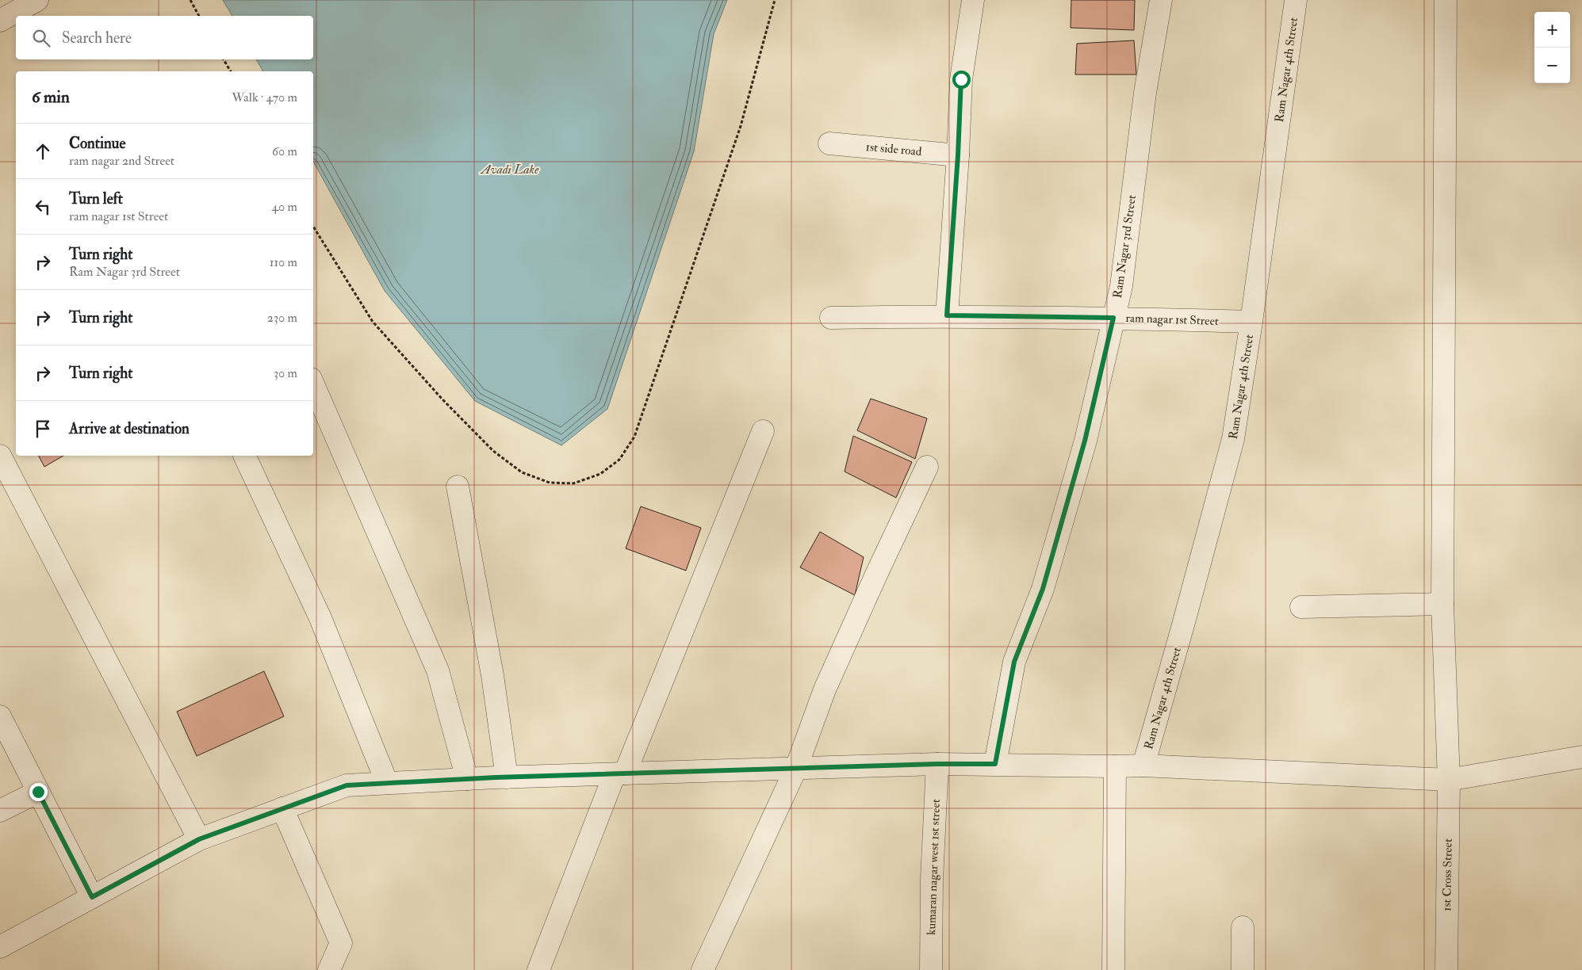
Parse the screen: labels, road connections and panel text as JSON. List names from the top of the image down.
{
  "streets": {
    "street": [
      "Ram Nagar 4th Street",
      "1st side road",
      "Ram Nagar 3rd Street",
      "ram nagar 1st Street",
      "kumaran nagar west 1st street",
      "1st Cross Street"
    ]
  },
  "crossings": [
    ["Ram Nagar 4th Street", "ram nagar 1st Street"],
    ["Ram Nagar 3rd Street", "ram nagar 1st Street"]
  ],
  "water": ["Avadi Lake"],
  "page": {
    "map_buttons": ["+", "−"],
    "search": "Search here",
    "heading": ["6 min", "Walk · 470 m"],
    "list": [
      ["Continue", "ram nagar 2nd Street", "60 m"],
      ["Turn left", "ram nagar 1st Street", "40 m"],
      ["Turn right", "Ram Nagar 3rd Street", "110 m"],
      ["Turn right", "230 m"],
      ["Turn right", "30 m"],
      "Arrive at destination"
    ]
  }
}
